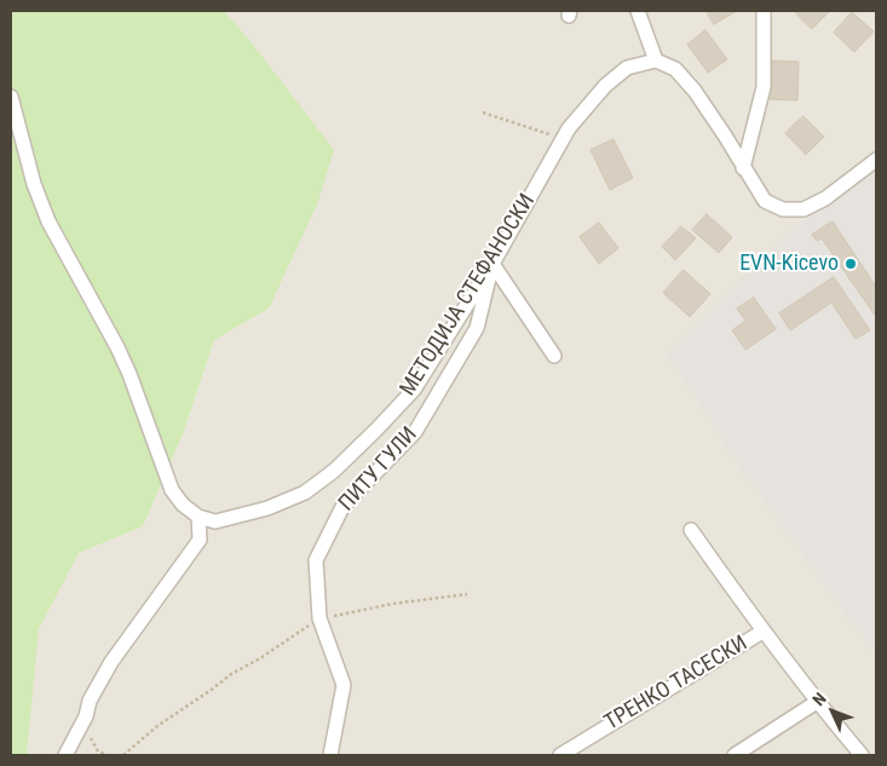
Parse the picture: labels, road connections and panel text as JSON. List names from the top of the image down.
{
  "streets": {
    "street": ["МЕТОДИЈА СТЕФАНОСКИ", "ПИТУ ГУЛИ", "ТРЕНКО ТАСЕСКИ"]
  },
  "crossings": [
    ["МЕТОДИЈА СТЕФАНОСКИ", "ПИТУ ГУЛИ"]
  ],
  "places": ["EVN-Kicevo"],
  "north": "top left"
}
